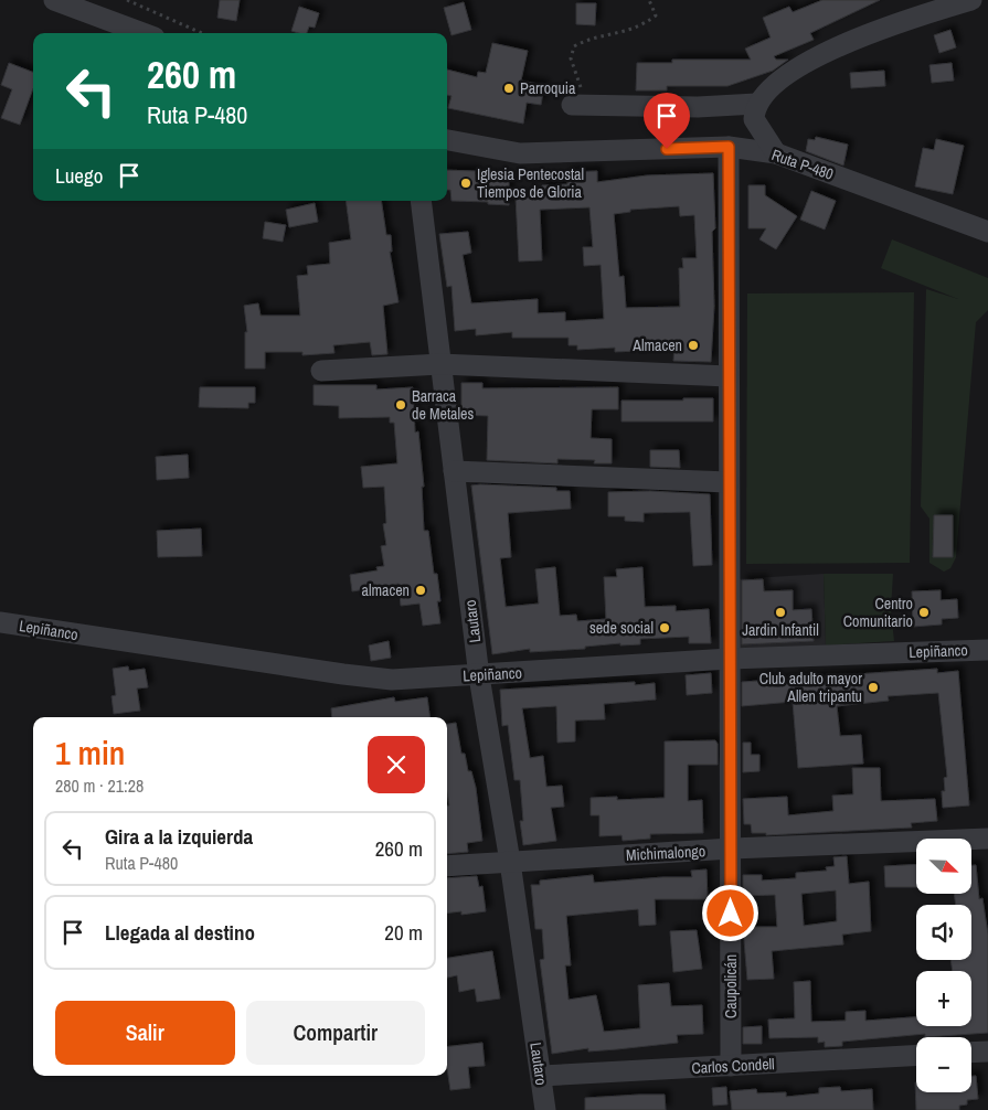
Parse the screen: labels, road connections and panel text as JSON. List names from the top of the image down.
{
  "streets": {
    "street": [
      "Ruta P-480",
      "Lautaro",
      "Lepiñanco",
      "Michimalongo",
      "Caupolicán",
      "Carlos Condell"
    ]
  },
  "crossings": [
    ["Ruta P-480", "Caupolicán"],
    ["Lautaro", "Lepiñanco"],
    ["Lautaro", "Michimalongo"],
    ["Lautaro", "Carlos Condell"],
    ["Lepiñanco", "Caupolicán"],
    ["Michimalongo", "Caupolicán"],
    ["Caupolicán", "Carlos Condell"]
  ],
  "places": [
    "Parroquia",
    "Iglesia Pentecostal Tiempos de Gloria",
    "Almacen",
    "Barraca de Metales",
    "almacen",
    "Jardin Infantil",
    "Centro Comunitario",
    "sede social",
    "Club adulto mayor Allen tripantu"
  ],
  "north": "bottom right",
  "page": {
    "turn": ["260 m", "Ruta P-480"],
    "then": "Luego",
    "heading": ["1 min", "280 m · 21:28"],
    "list": [
      {
        "name": "Gira a la izquierda",
        "note": "Ruta P-480",
        "value": "260 m"
      },
      {
        "name": "Llegada al destino",
        "value": "20 m"
      }
    ],
    "map_buttons": ["+", "−"],
    "buttons": ["Salir", "Compartir"]
  }
}
